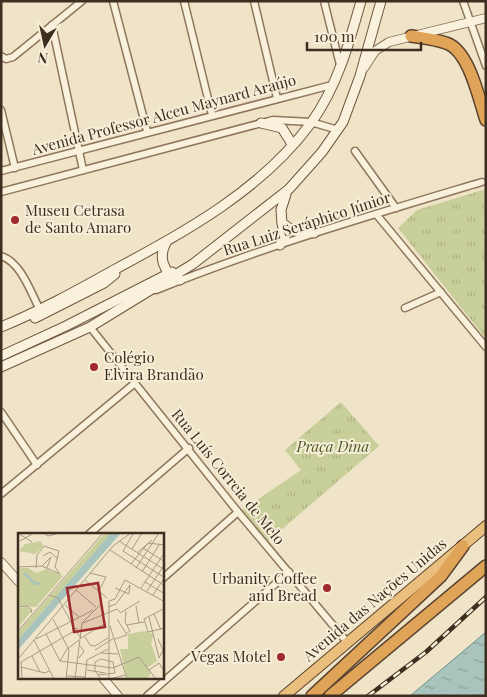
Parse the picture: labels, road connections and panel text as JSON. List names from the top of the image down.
{
  "streets": {
    "highway": ["Avenida das Nações Unidas"],
    "street": ["Avenida Professor Alceu Maynard Araújo", "Rua Luiz Seráphico Júnior", "Rua Luís Correia de Melo"]
  },
  "crossings": [
    ["Rua Luís Correia de Melo", "Avenida das Nações Unidas"]
  ],
  "parks": ["Praça Dina"],
  "places": [
    "Museu Cetrasa de Santo Amaro",
    "Colégio Elvira Brandão",
    "Urbanity Coffee and Bread",
    "Vegas Motel"
  ],
  "scale_bar": "100 m",
  "north": "bottom"
}
